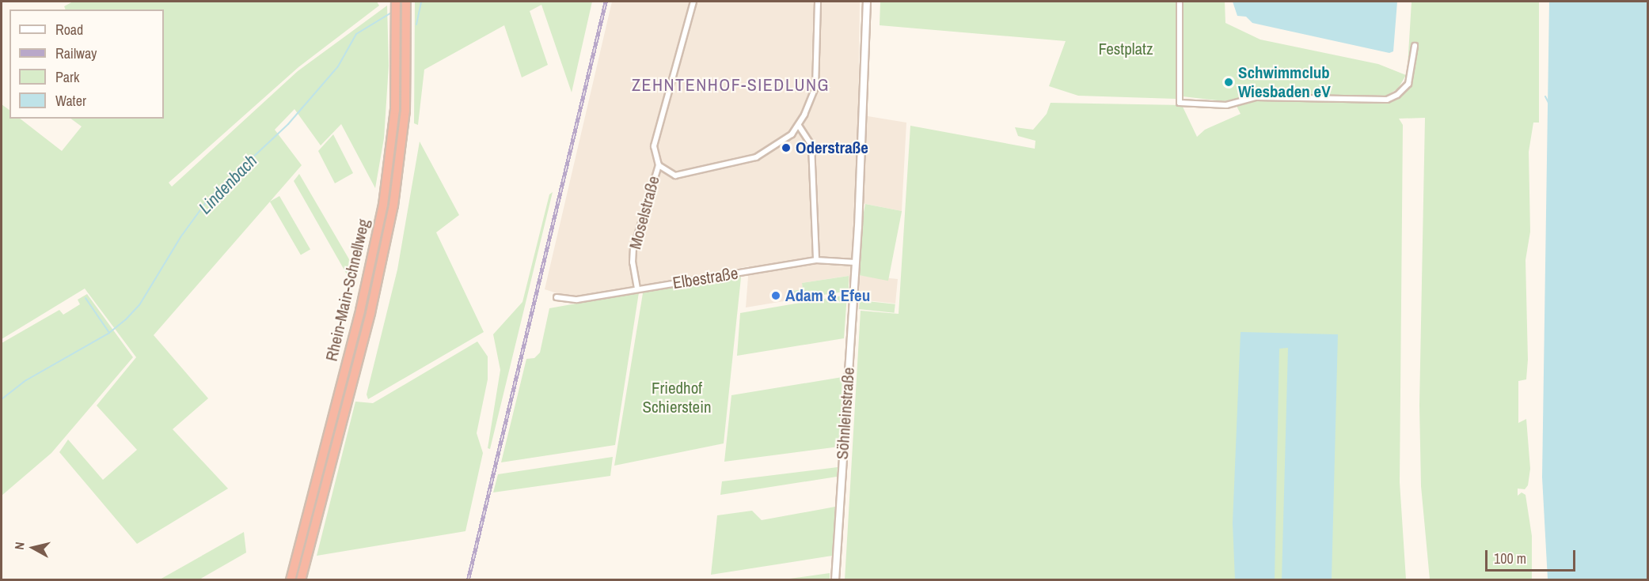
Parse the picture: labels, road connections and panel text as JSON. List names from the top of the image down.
{
  "streets": {
    "highway": ["Rhein-Main-Schnellweg"],
    "street": ["Moselstraße", "Elbestraße", "Söhnleinstraße"]
  },
  "crossings": [
    ["Moselstraße", "Elbestraße"],
    ["Elbestraße", "Söhnleinstraße"]
  ],
  "districts": ["ZEHNTENHOF-SIEDLUNG"],
  "water": ["Lindenbach"],
  "parks": ["Festplatz", "Friedhof Schierstein"],
  "places": ["Schwimmclub Wiesbaden eV", "Oderstraße", "Adam & Efeu"],
  "legend": [
    "Road",
    "Railway",
    "Park",
    "Water"
  ],
  "scale_bar": "100 m",
  "north": "left"
}
